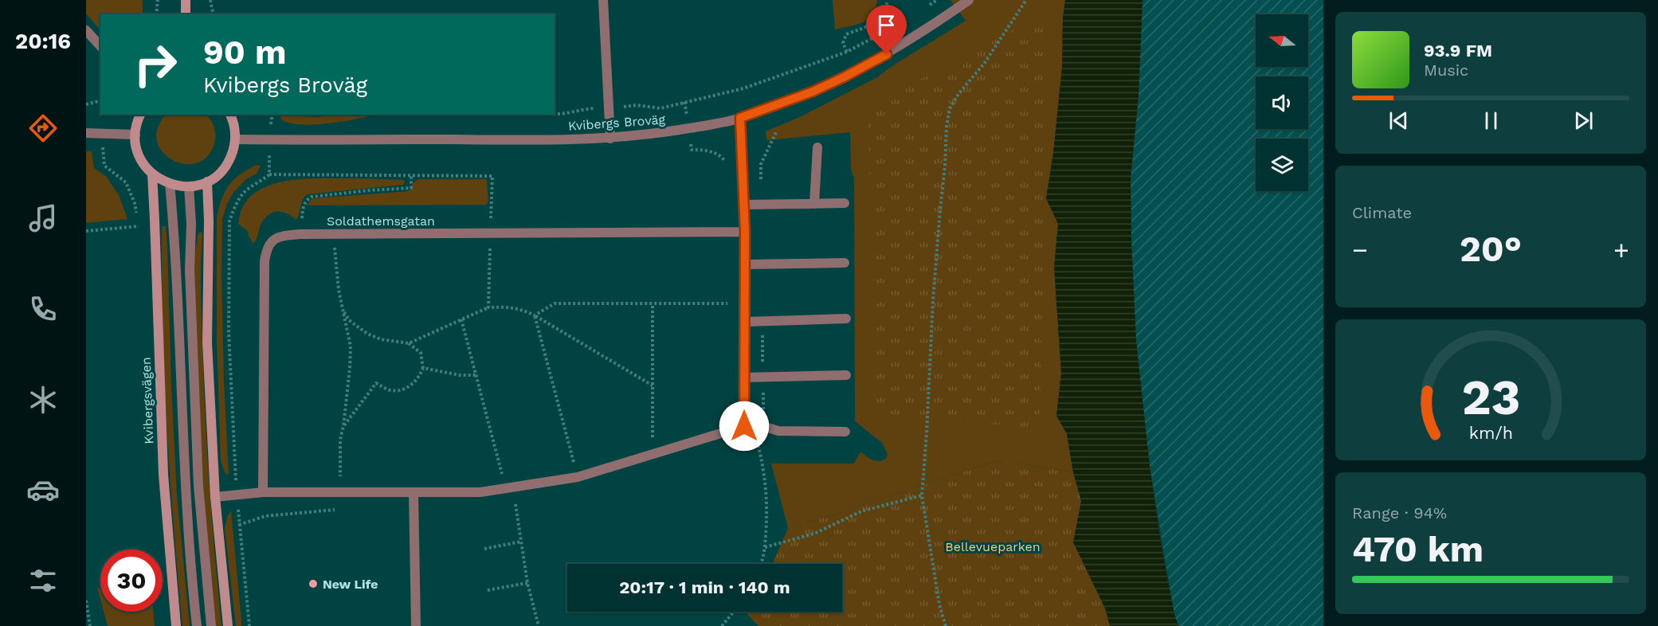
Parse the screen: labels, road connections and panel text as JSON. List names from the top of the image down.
{
  "streets": {
    "street": ["Kvibergs Broväg", "Soldathemsgatan", "Kvibergsvägen"]
  },
  "parks": ["Bellevueparken"],
  "places": ["New Life"],
  "north": "left",
  "page": {
    "tabs": "20:16",
    "turn": ["90 m", "Kvibergs Broväg"],
    "song": ["93.9 FM", "Music"],
    "tile": [
      "Climate",
      ["Range · 94%", "470 km"]
    ],
    "heat": ["−", "20°", "+"],
    "limit": "30",
    "trip": "20:17 · 1 min · 140 m",
    "gauge": ["23", "km/h"]
  }
}
